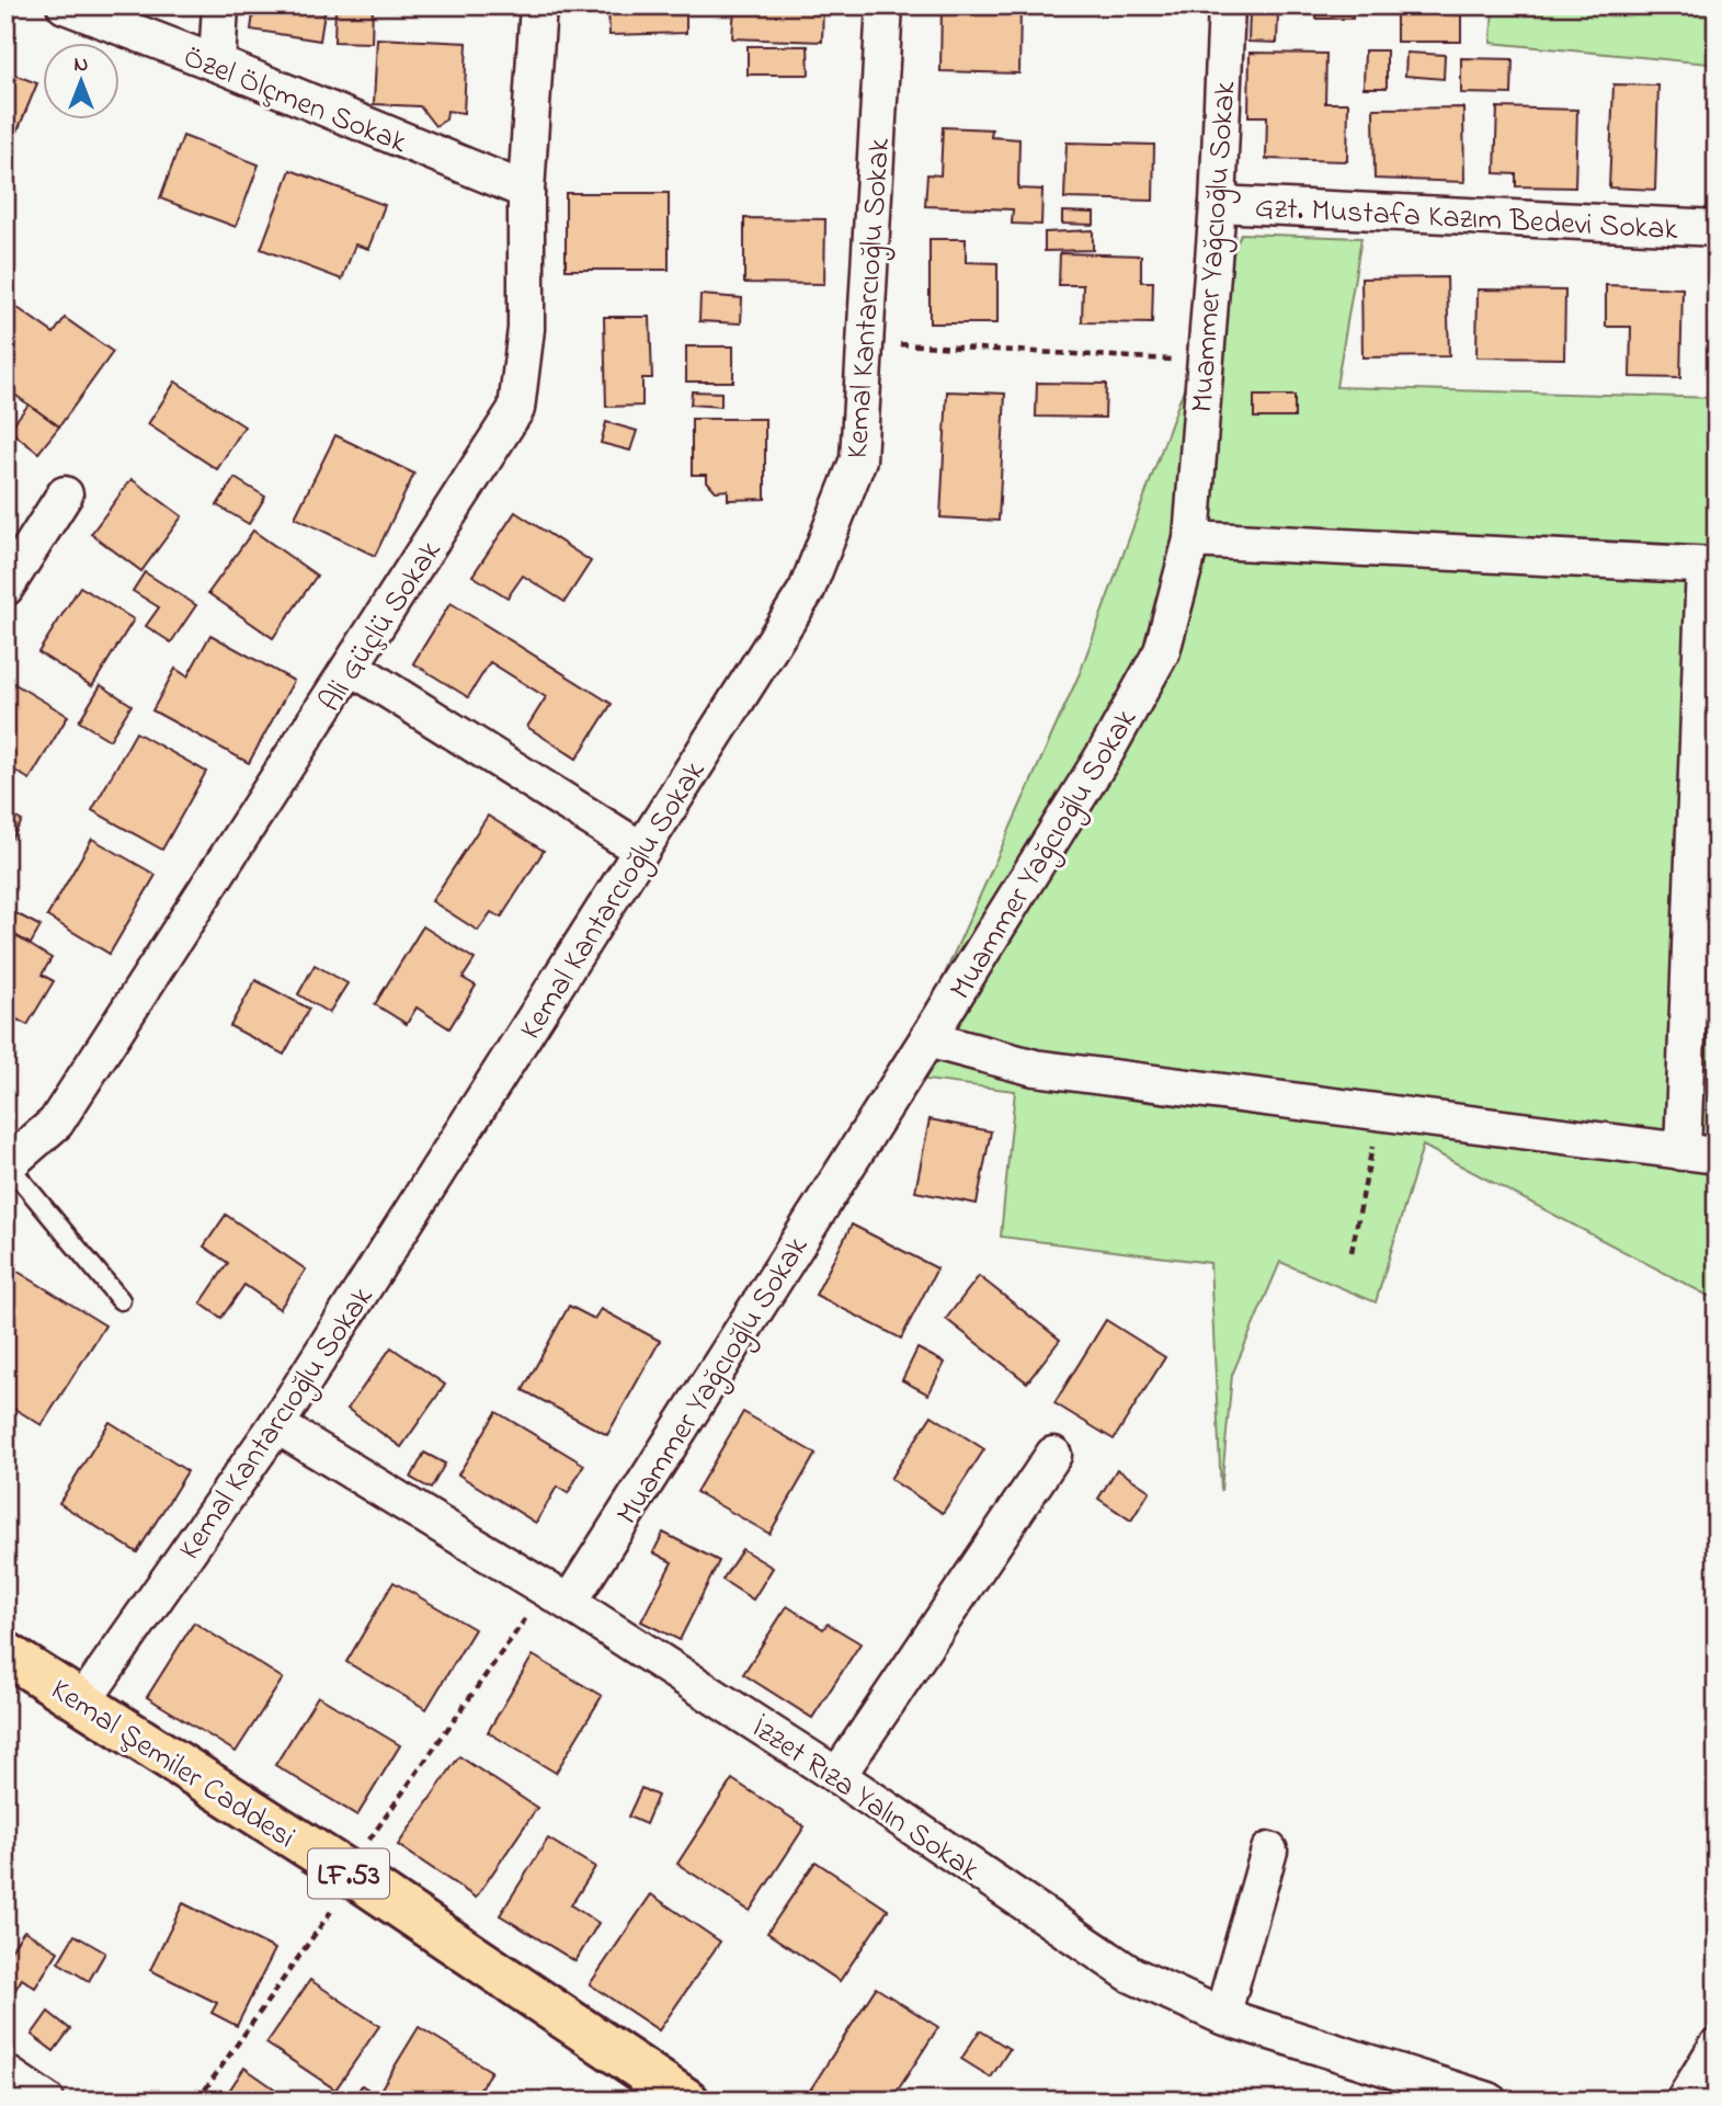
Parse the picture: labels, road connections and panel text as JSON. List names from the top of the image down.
{
  "streets": {
    "main road": ["Kemal Şemiler Caddesi", "LF.53"],
    "street": [
      "Özel Ölçmen Sokak",
      "Gzt. Mustafa Kazım Bedevi Sokak",
      "Muammer Yağcıoğlu Sokak",
      "Kemal Kantarcıoğlu Sokak",
      "Ali Güçlü Sokak",
      "İzzet Rıza Yalın Sokak"
    ]
  },
  "crossings": [
    ["Özel Ölçmen Sokak", "Ali Güçlü Sokak"],
    ["Gzt. Mustafa Kazım Bedevi Sokak", "Muammer Yağcıoğlu Sokak"],
    ["Muammer Yağcıoğlu Sokak", "İzzet Rıza Yalın Sokak"],
    ["Kemal Kantarcıoğlu Sokak", "Kemal Şemiler Caddesi"],
    ["Kemal Kantarcıoğlu Sokak", "İzzet Rıza Yalın Sokak"]
  ],
  "north": "top"
}
